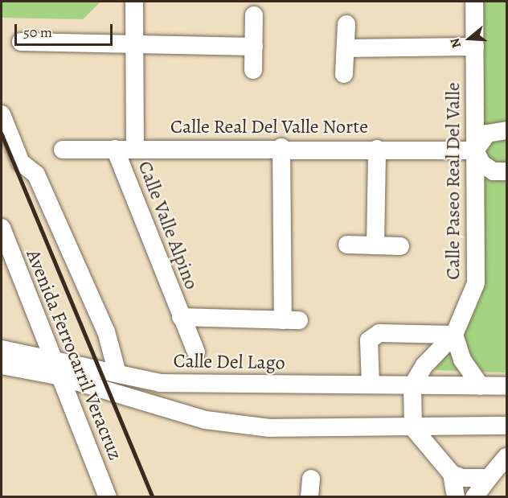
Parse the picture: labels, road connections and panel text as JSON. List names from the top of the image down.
{
  "streets": {
    "street": [
      "Calle Real Del Valle Norte",
      "Calle Paseo Real Del Valle",
      "Calle Valle Alpino",
      "Avenida Ferrocarril Veracruz",
      "Calle Del Lago"
    ]
  },
  "crossings": [
    ["Calle Real Del Valle Norte", "Calle Paseo Real Del Valle"],
    ["Calle Real Del Valle Norte", "Calle Valle Alpino"],
    ["Calle Paseo Real Del Valle", "Calle Del Lago"],
    ["Avenida Ferrocarril Veracruz", "Calle Del Lago"]
  ],
  "scale_bar": "50 m",
  "north": "left"
}
